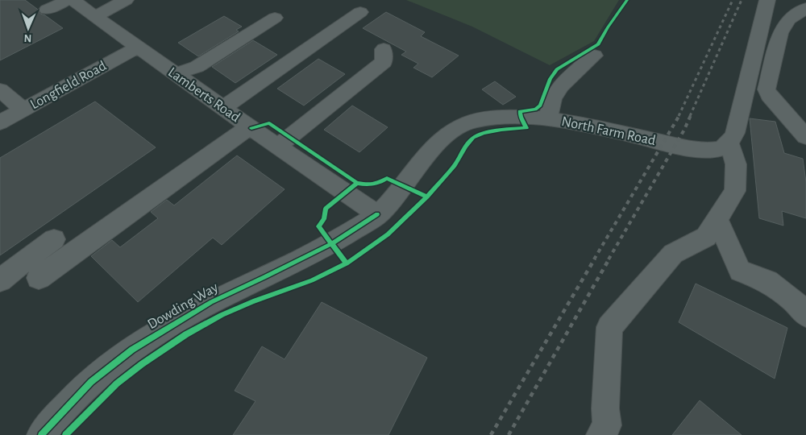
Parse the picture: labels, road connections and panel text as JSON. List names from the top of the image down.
{
  "streets": {
    "street": [
      "Longfield Road",
      "Lamberts Road",
      "North Farm Road",
      "Dowding Way"
    ]
  },
  "crossings": [
    ["Longfield Road", "Lamberts Road"],
    ["Lamberts Road", "North Farm Road"],
    ["Lamberts Road", "Dowding Way"],
    ["North Farm Road", "Dowding Way"]
  ],
  "north": "bottom"
}
